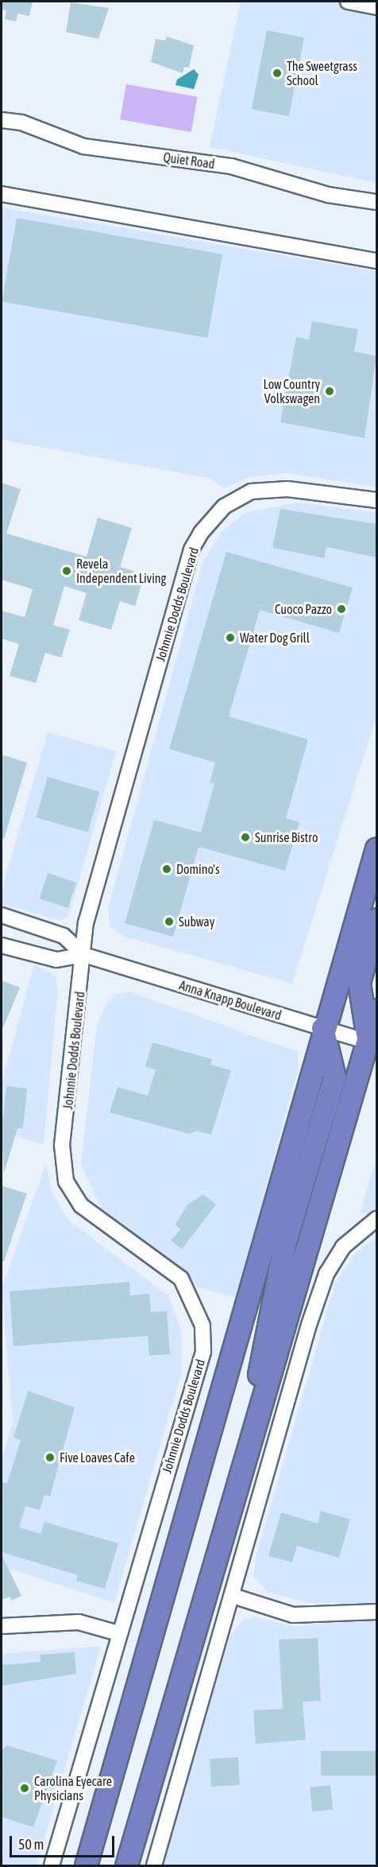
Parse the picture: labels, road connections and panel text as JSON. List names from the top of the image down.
{
  "streets": {
    "highway": ["Johnnie Dodds Boulevard"],
    "street": ["Quiet Road", "Anna Knapp Boulevard"]
  },
  "crossings": [
    ["Johnnie Dodds Boulevard", "Anna Knapp Boulevard"]
  ],
  "places": [
    "The Sweetgrass School",
    "Low Country Volkswagen",
    "Revela Independent Living",
    "Cuoco Pazzo",
    "Water Dog Grill",
    "Sunrise Bistro",
    "Domino's",
    "Subway",
    "Five Loaves Cafe",
    "Carolina Eyecare Physicians"
  ],
  "scale_bar": "50 m"
}
